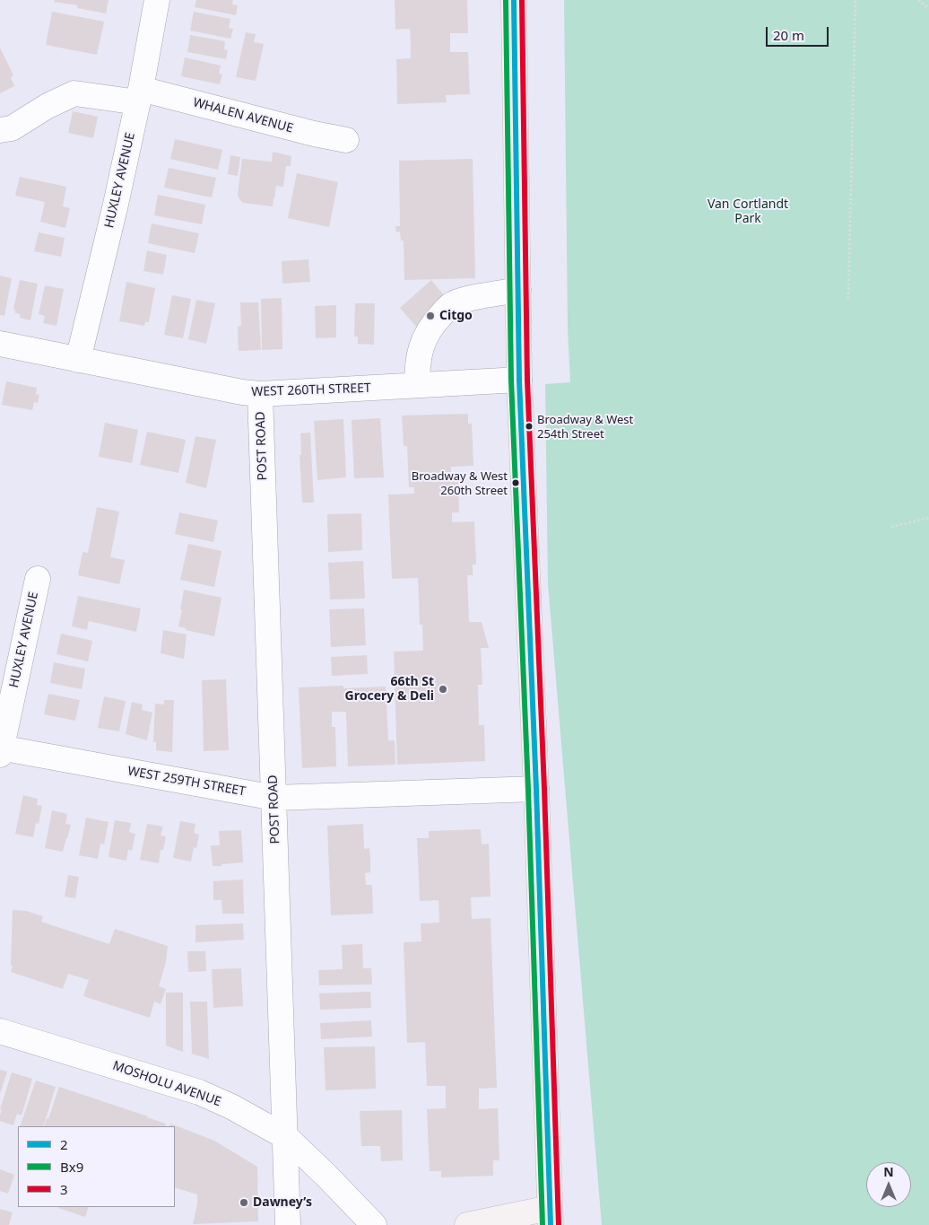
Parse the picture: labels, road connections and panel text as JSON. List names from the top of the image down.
{
  "streets": {
    "street": [
      "WHALEN AVENUE",
      "HUXLEY AVENUE",
      "WEST 260TH STREET",
      "POST ROAD",
      "WEST 259TH STREET",
      "MOSHOLU AVENUE"
    ]
  },
  "crossings": [
    ["WHALEN AVENUE", "HUXLEY AVENUE"],
    ["HUXLEY AVENUE", "WEST 260TH STREET"],
    ["HUXLEY AVENUE", "WEST 259TH STREET"],
    ["WEST 260TH STREET", "POST ROAD"],
    ["POST ROAD", "WEST 259TH STREET"],
    ["POST ROAD", "MOSHOLU AVENUE"]
  ],
  "parks": ["Van Cortlandt Park"],
  "places": [
    "Citgo",
    "Broadway & West 254th Street",
    "Broadway & West 260th Street",
    "66th St Grocery & Deli",
    "Dawney’s"
  ],
  "lines": ["transit line 2", "transit line Bx9", "transit line 3"],
  "legend": ["2", "Bx9", "3"],
  "scale_bar": "20 m",
  "north": "top"
}
